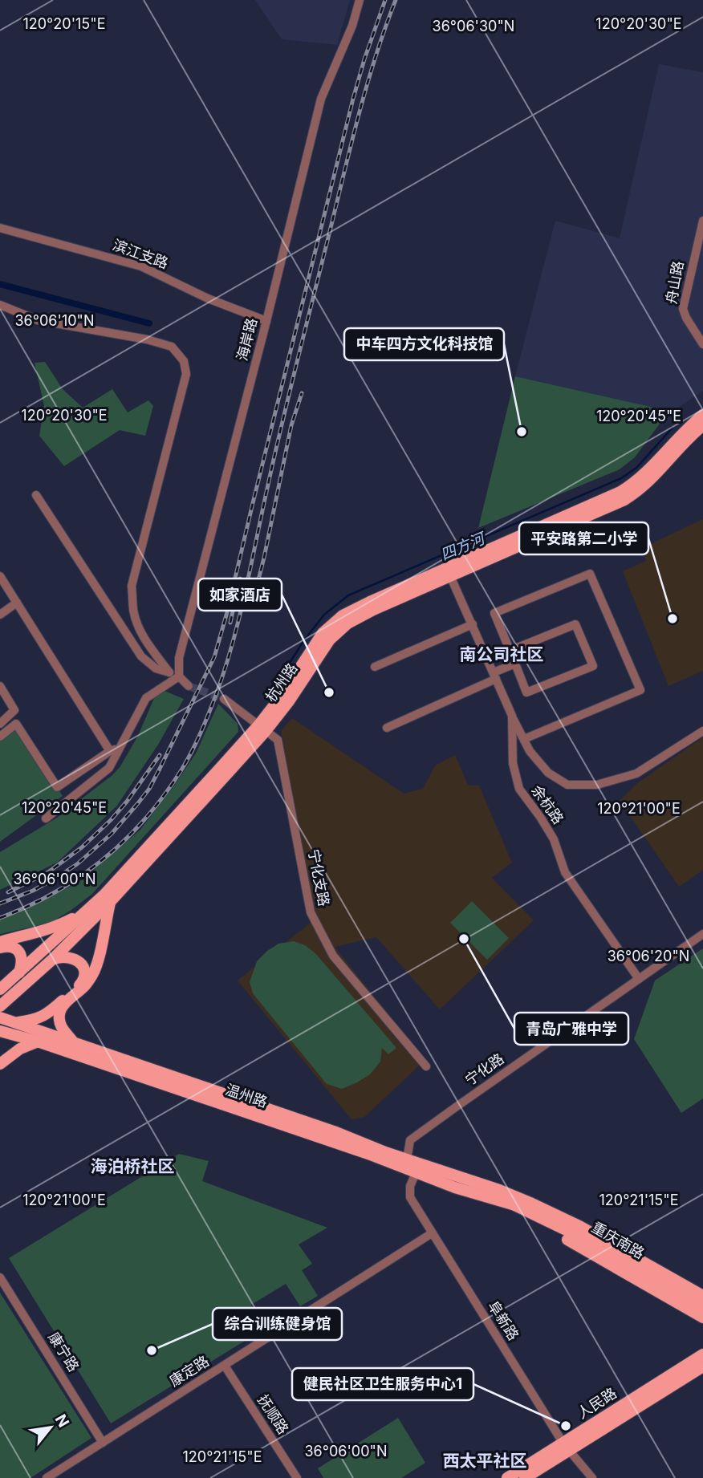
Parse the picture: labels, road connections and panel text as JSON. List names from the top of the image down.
{
  "streets": {
    "main road": [
      "杭州路",
      "温州路",
      "重庆南路",
      "人民路"
    ],
    "street": [
      "滨江支路",
      "舟山路",
      "海岸路",
      "余杭路",
      "宁化支路",
      "宁化路",
      "阜新路",
      "康宁路",
      "康定路",
      "抚顺路"
    ]
  },
  "crossings": [
    ["滨江支路", "海岸路"],
    ["杭州路", "余杭路"],
    ["杭州路", "宁化支路"],
    ["余杭路", "宁化路"],
    ["宁化路", "温州路"],
    ["宁化路", "阜新路"],
    ["温州路", "重庆南路"],
    ["温州路", "阜新路"],
    ["阜新路", "康定路"],
    ["阜新路", "人民路"],
    ["康宁路", "康定路"],
    ["康定路", "抚顺路"]
  ],
  "districts": ["南公司社区", "海泊桥社区", "西太平社区"],
  "water": ["四方河"],
  "places": [
    "中车四方文化科技馆",
    "平安路第二小学",
    "如家酒店",
    "青岛广雅中学",
    "综合训练健身馆",
    "健民社区卫生服务中心1"
  ],
  "north": "top right",
  "coordinates": [
    "120°20'15\"E",
    "120°20'30\"E",
    "36°06'30\"N",
    "36°06'10\"N",
    "120°20'45\"E",
    "120°21'00\"E",
    "36°06'00\"N",
    "36°06'20\"N",
    "120°21'15\"E"
  ]
}
